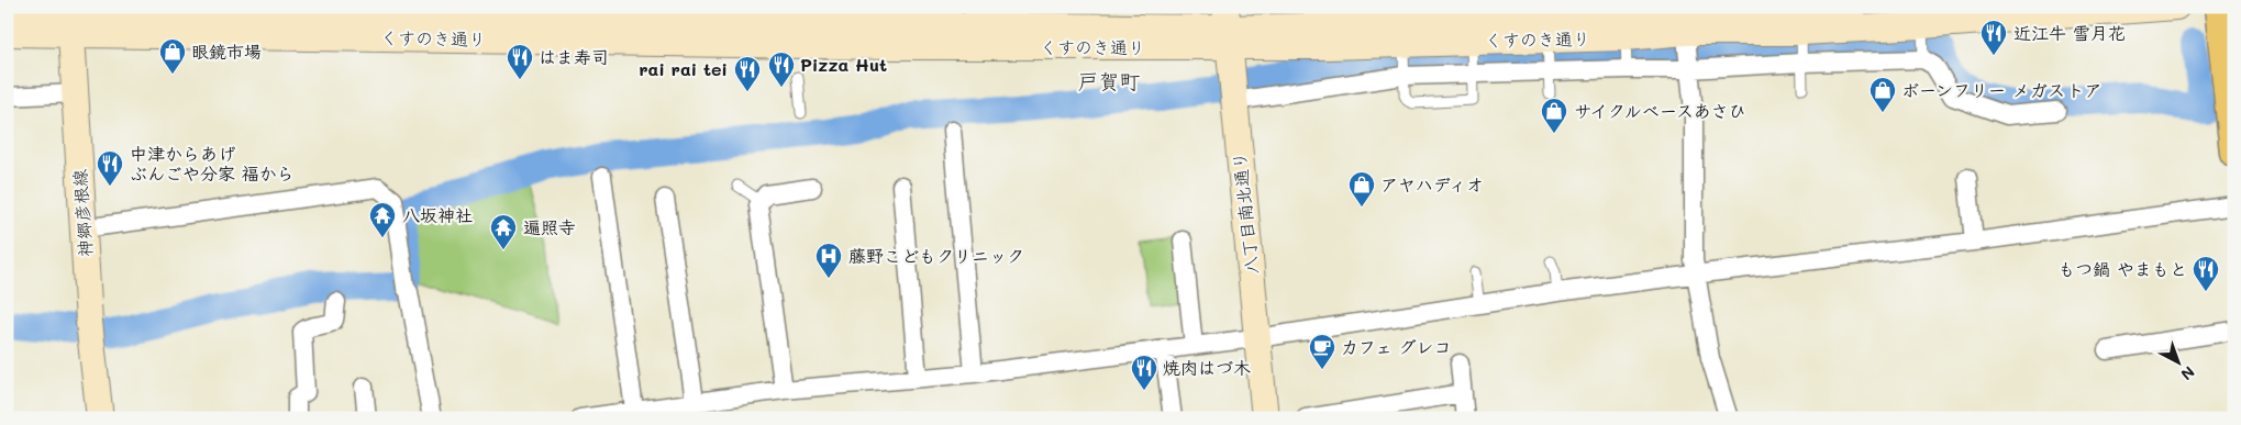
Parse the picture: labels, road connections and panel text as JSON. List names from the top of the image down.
{
  "streets": {
    "main road": ["くすのき通り", "神郷彦根線", "八丁目南北通り"]
  },
  "crossings": [
    ["くすのき通り", "神郷彦根線"],
    ["くすのき通り", "八丁目南北通り"]
  ],
  "districts": ["戸賀町"],
  "places": {
    "restaurant": [
      "近江牛 雪月花",
      "はま寿司",
      "Pizza Hut",
      "rai rai tei",
      "中津からあげ ぶんごや分家 福から",
      "もつ鍋 やまもと",
      "焼肉はづ木"
    ],
    "shop": [
      "眼鏡市場",
      "ボーンフリー メガストア",
      "サイクルベースあさひ",
      "アヤハディオ"
    ],
    "temple": ["八坂神社", "遍照寺"],
    "hospital": ["藤野こどもクリニック"],
    "cafe": ["カフェ グレコ"]
  },
  "north": "bottom right"
}
